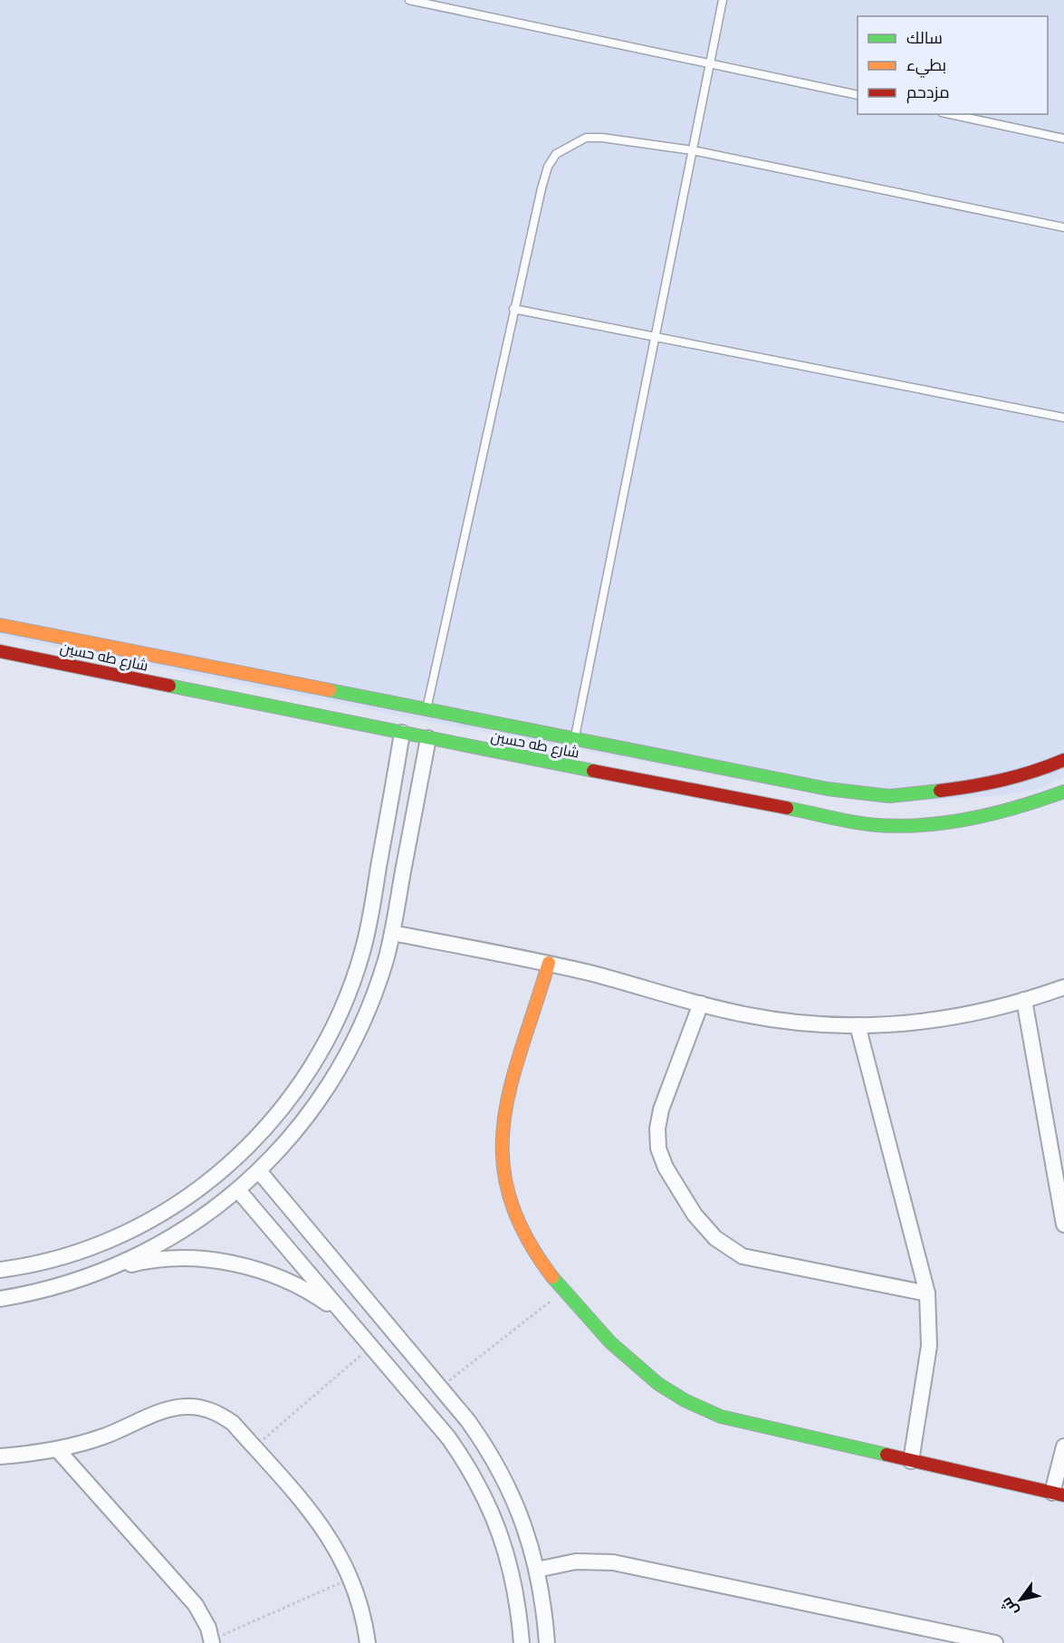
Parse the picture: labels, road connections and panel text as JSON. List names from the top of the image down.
{
  "streets": {
    "main road": ["شارع طه حسين"]
  },
  "legend": ["سالك", "بطيء", "مزدحم"],
  "north": "bottom left"
}
